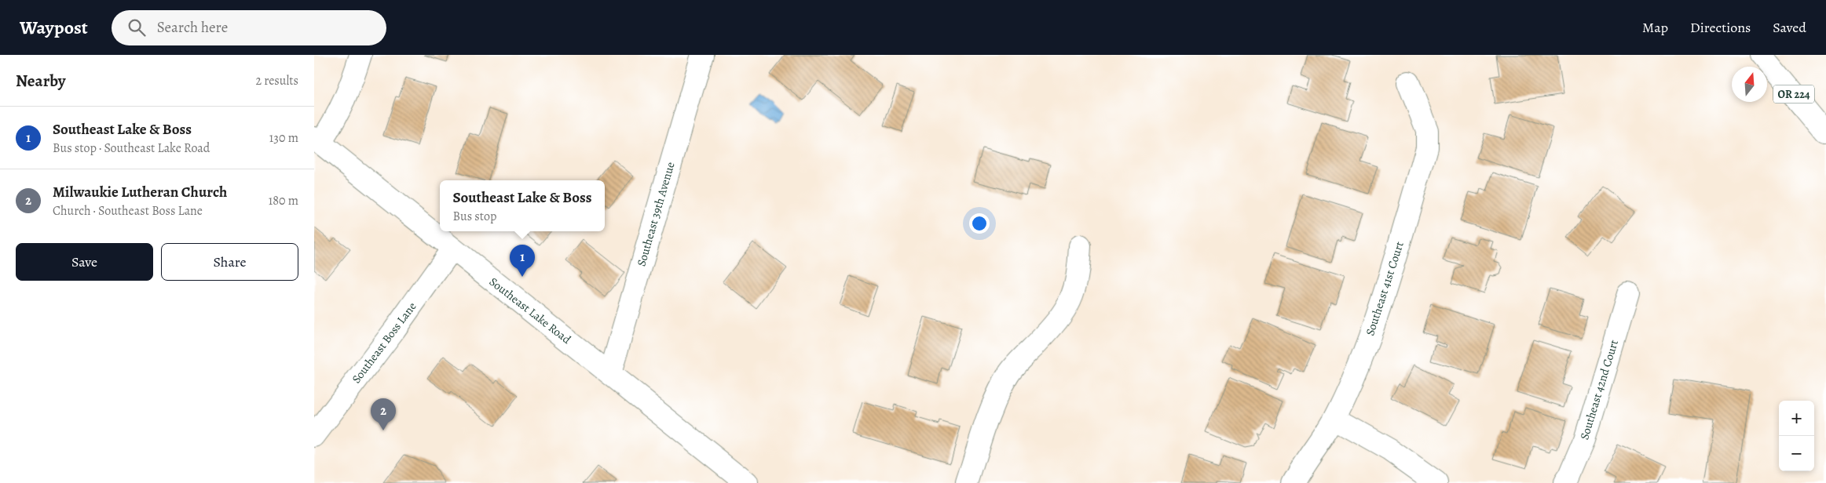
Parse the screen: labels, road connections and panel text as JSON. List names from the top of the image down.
{
  "streets": {
    "main road": [
      "OR 224",
      "Southeast 39th Avenue",
      "Southeast 41st Court",
      "Southeast Lake Road",
      "Southeast Boss Lane",
      "Southeast 42nd Court"
    ]
  },
  "crossings": [
    ["Southeast 39th Avenue", "Southeast Lake Road"],
    ["Southeast Lake Road", "Southeast Boss Lane"]
  ],
  "north": "top",
  "page": {
    "header": "Waypost",
    "search": "Search here",
    "nav": ["Map", "Directions", "Saved"],
    "heading": ["Nearby", "2 results"],
    "list": [
      {
        "mark": "1",
        "name": "Southeast Lake & Boss",
        "note": "Bus stop · Southeast Lake Road",
        "value": "130 m"
      },
      {
        "mark": "2",
        "name": "Milwaukie Lutheran Church",
        "note": "Church · Southeast Boss Lane",
        "value": "180 m"
      }
    ],
    "popup": ["Southeast Lake & Boss", "Bus stop"],
    "buttons": ["Save", "Share"],
    "pins": ["1", "2"],
    "map_buttons": ["+", "−"]
  }
}
